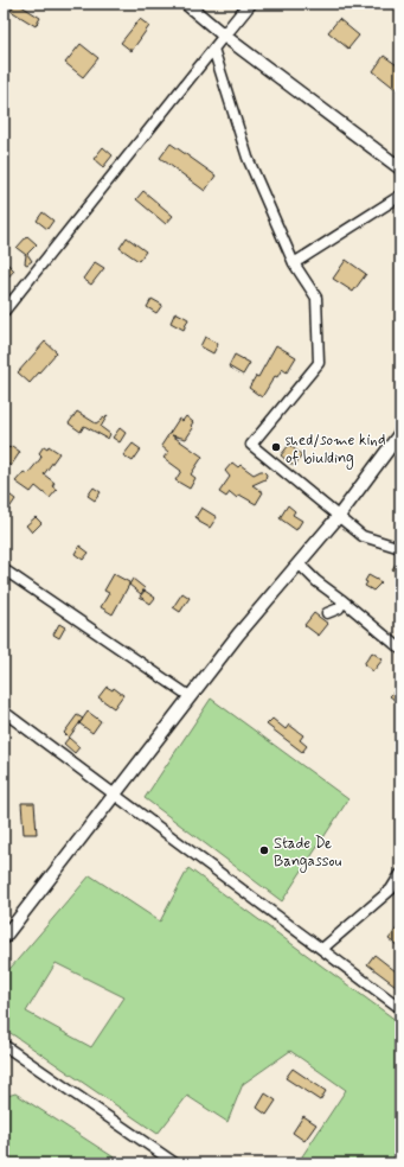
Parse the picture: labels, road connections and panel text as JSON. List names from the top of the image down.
{
  "places": ["shed/some kind of biulding", "Stade De Bangassou"]
}
